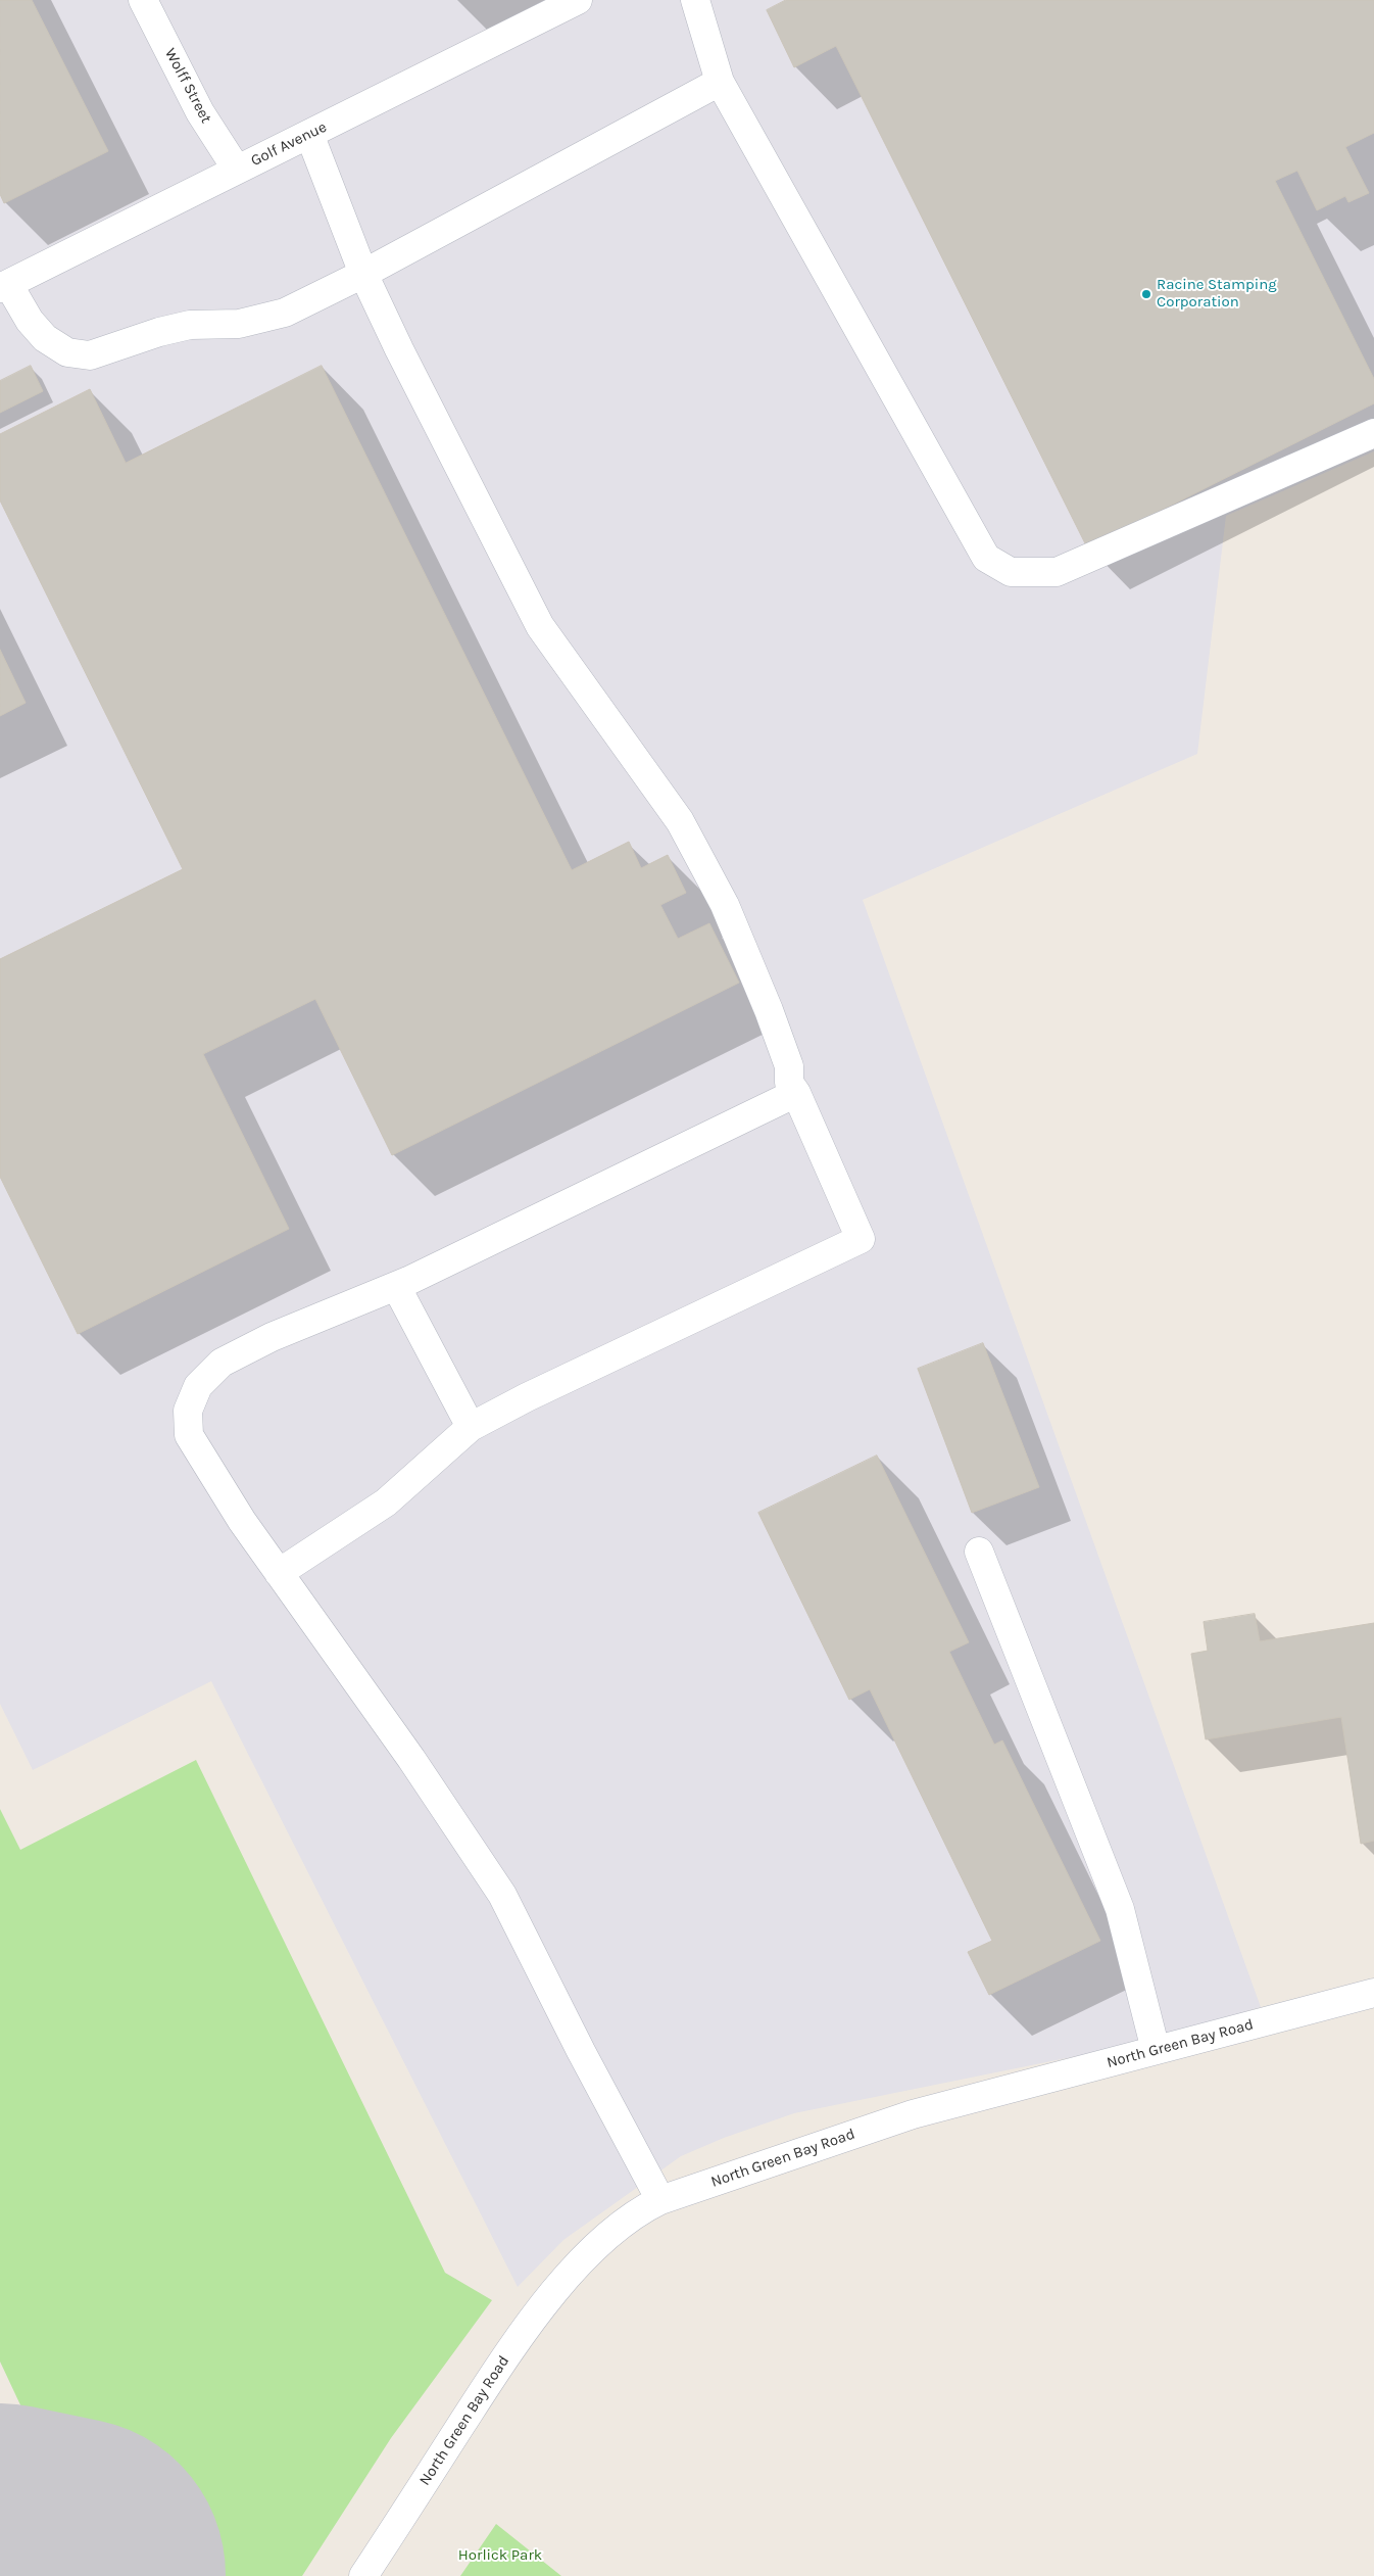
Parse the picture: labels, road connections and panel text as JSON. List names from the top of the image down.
{
  "streets": {
    "street": ["Wolff Street", "Golf Avenue", "North Green Bay Road"]
  },
  "crossings": [
    ["Wolff Street", "Golf Avenue"]
  ],
  "parks": ["Horlick Park"],
  "places": ["Racine Stamping Corporation"]
}
